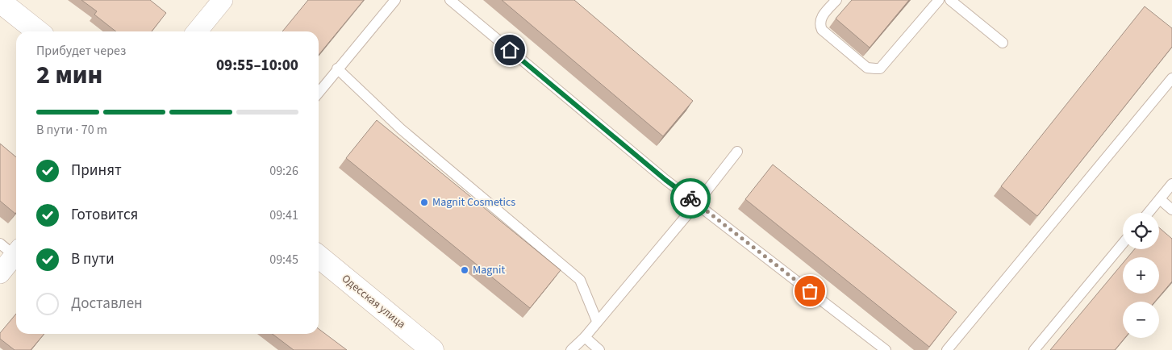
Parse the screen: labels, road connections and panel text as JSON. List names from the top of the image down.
{
  "streets": {
    "street": ["Одесская улица"]
  },
  "places": ["Magnit Cosmetics", "Magnit"],
  "page": {
    "heading": ["2 мин", "Прибудет через", "09:55–10:00"],
    "bar": "В пути · 70 m",
    "list": [
      ["Принят", "09:26"],
      ["Готовится", "09:41"],
      ["В пути", "09:45"],
      "Доставлен"
    ],
    "map_buttons": ["+", "−"]
  }
}
